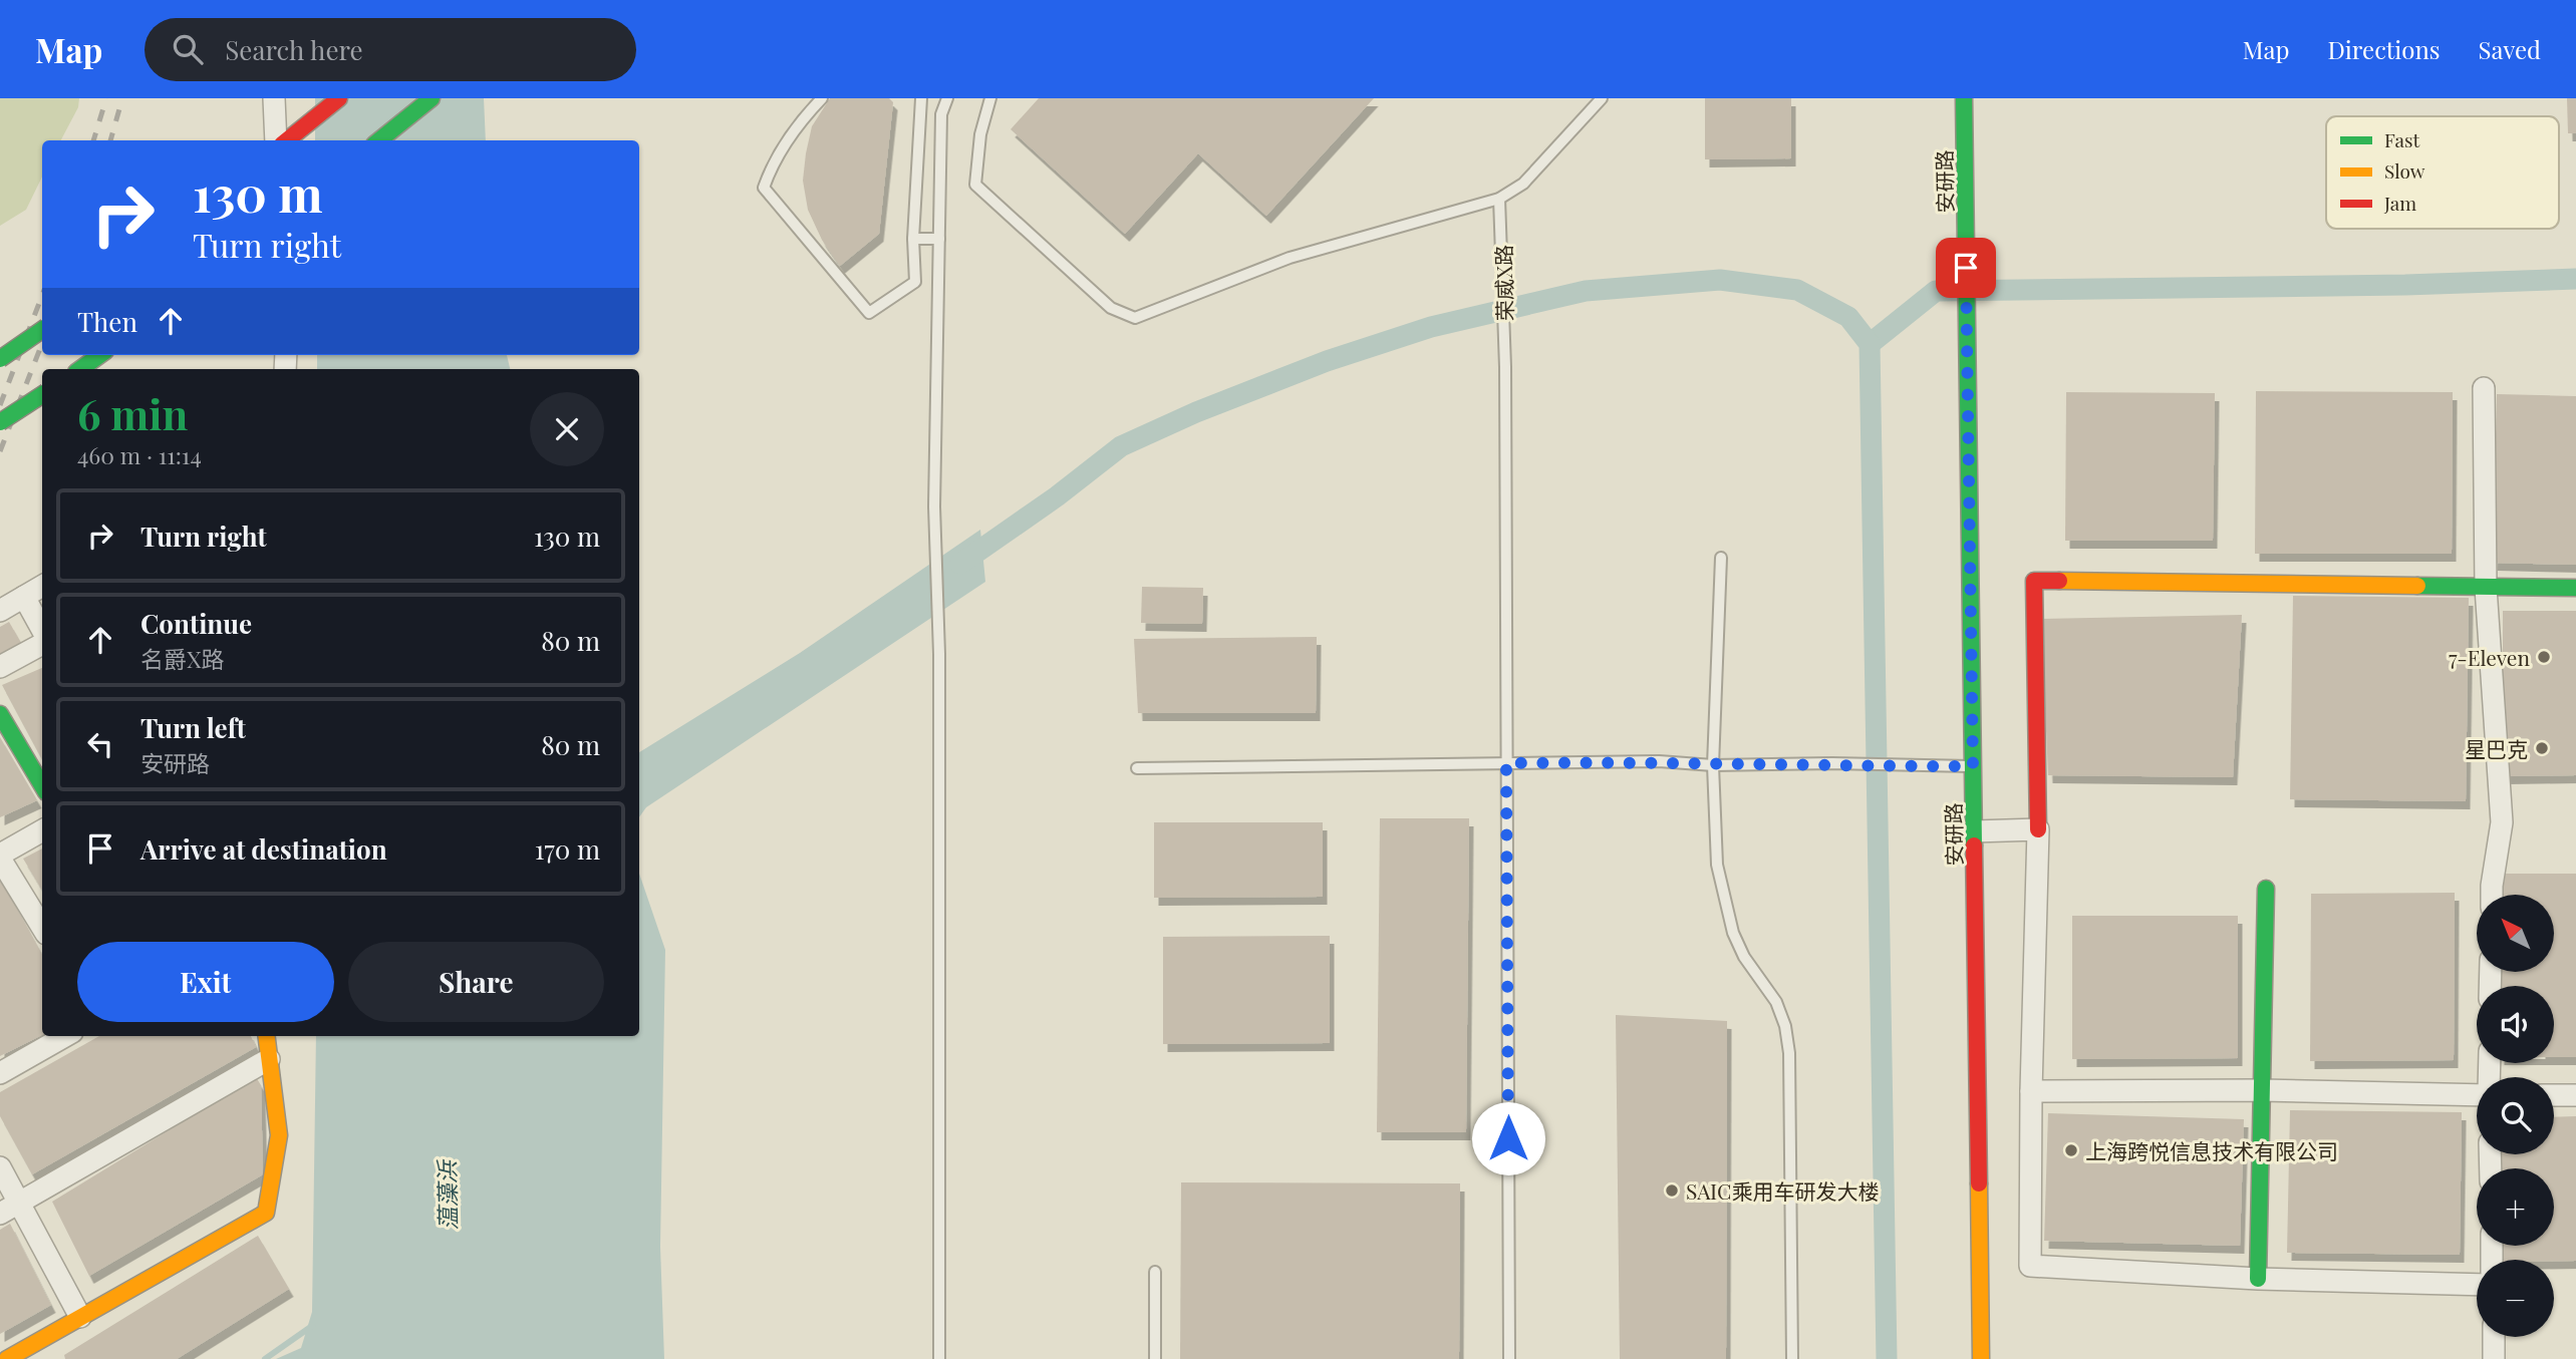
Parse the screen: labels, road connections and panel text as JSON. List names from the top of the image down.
{
  "streets": {
    "main road": ["安研路"],
    "lane": ["荣威X路"]
  },
  "water": ["蕰藻浜"],
  "places": [
    "7-Eleven",
    "星巴克",
    "上海跨悦信息技术有限公司",
    "SAIC乘用车研发大楼"
  ],
  "legend": ["Fast", "Slow", "Jam"],
  "north": "top left",
  "page": {
    "header": "Map",
    "search": "Search here",
    "nav": ["Map", "Directions", "Saved"],
    "turn": ["130 m", "Turn right"],
    "then": "Then",
    "heading": ["6 min", "460 m · 11:14"],
    "list": [
      {
        "name": "Turn right",
        "value": "130 m"
      },
      {
        "name": "Continue",
        "note": "名爵X路",
        "value": "80 m"
      },
      {
        "name": "Turn left",
        "note": "安研路",
        "value": "80 m"
      },
      {
        "name": "Arrive at destination",
        "value": "170 m"
      }
    ],
    "map_buttons": ["+", "−"],
    "buttons": ["Exit", "Share"]
  }
}
